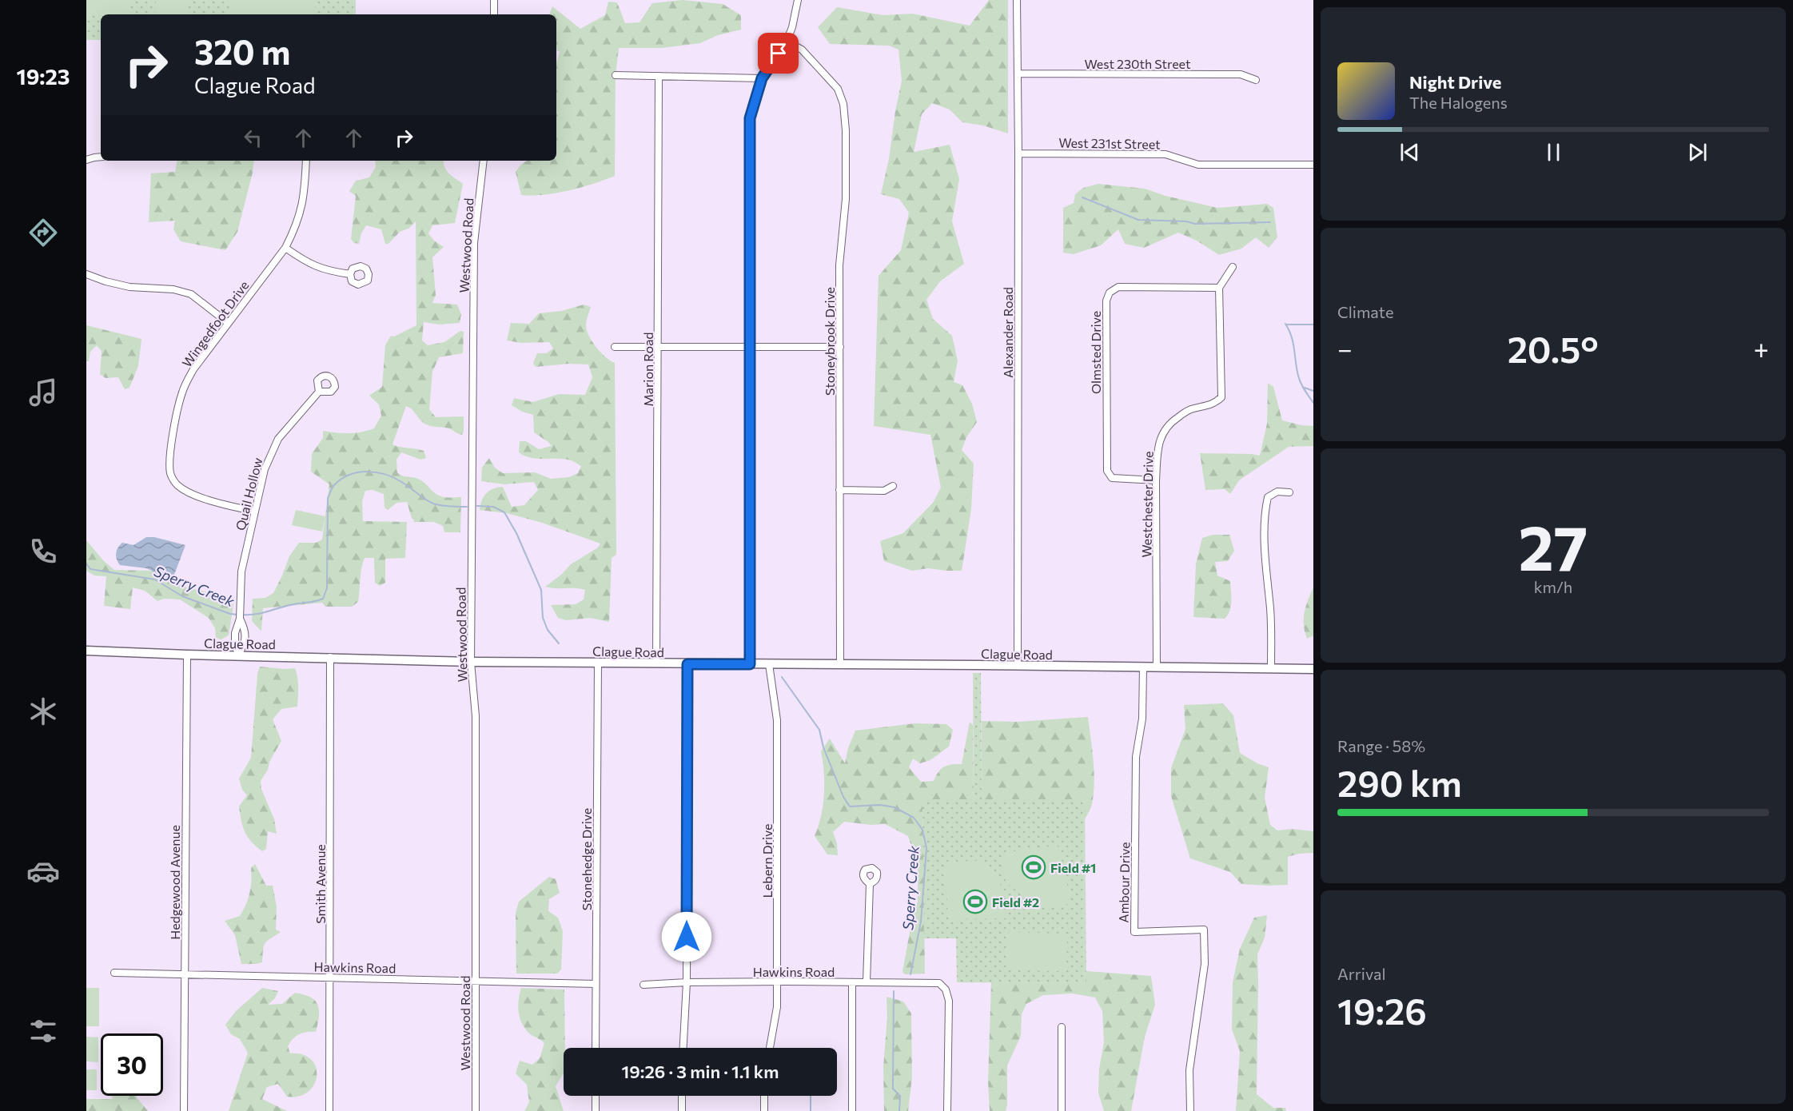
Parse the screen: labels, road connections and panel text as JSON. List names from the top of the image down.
{
  "streets": {
    "main road": ["Clague Road"],
    "street": [
      "West 230th Street",
      "West 231st Street",
      "Westwood Road",
      "Wingedfoot Drive",
      "Alexander Road",
      "Stoneybrook Drive",
      "Olmsted Drive",
      "Marion Road",
      "Quail Hollow",
      "Westchester Drive",
      "Stonehedge Drive",
      "Lebern Drive",
      "Hedgewood Avenue",
      "Ambour Drive",
      "Smith Avenue",
      "Hawkins Road"
    ]
  },
  "crossings": [
    ["West 230th Street", "Alexander Road"],
    ["West 231st Street", "Alexander Road"],
    ["Westwood Road", "Clague Road"],
    ["Westwood Road", "Hawkins Road"],
    ["Wingedfoot Drive", "Quail Hollow"],
    ["Alexander Road", "Clague Road"],
    ["Stoneybrook Drive", "Clague Road"],
    ["Olmsted Drive", "Westchester Drive"],
    ["Marion Road", "Clague Road"],
    ["Quail Hollow", "Clague Road"],
    ["Westchester Drive", "Clague Road"],
    ["Clague Road", "Stonehedge Drive"],
    ["Clague Road", "Lebern Drive"],
    ["Clague Road", "Hedgewood Avenue"],
    ["Clague Road", "Ambour Drive"],
    ["Clague Road", "Smith Avenue"],
    ["Stonehedge Drive", "Hawkins Road"],
    ["Lebern Drive", "Hawkins Road"],
    ["Hedgewood Avenue", "Hawkins Road"],
    ["Smith Avenue", "Hawkins Road"]
  ],
  "water": ["Sperry Creek"],
  "places": {
    "sports": ["Field #1", "Field #2"]
  },
  "page": {
    "tabs": "19:23",
    "turn": ["320 m", "Clague Road"],
    "song": ["Night Drive", "The Halogens"],
    "tile": [
      "Climate",
      ["27", "km/h"],
      ["Range · 58%", "290 km"],
      ["Arrival", "19:26"]
    ],
    "heat": ["−", "20.5°", "+"],
    "limit": "30",
    "trip": "19:26 · 3 min · 1.1 km"
  }
}
